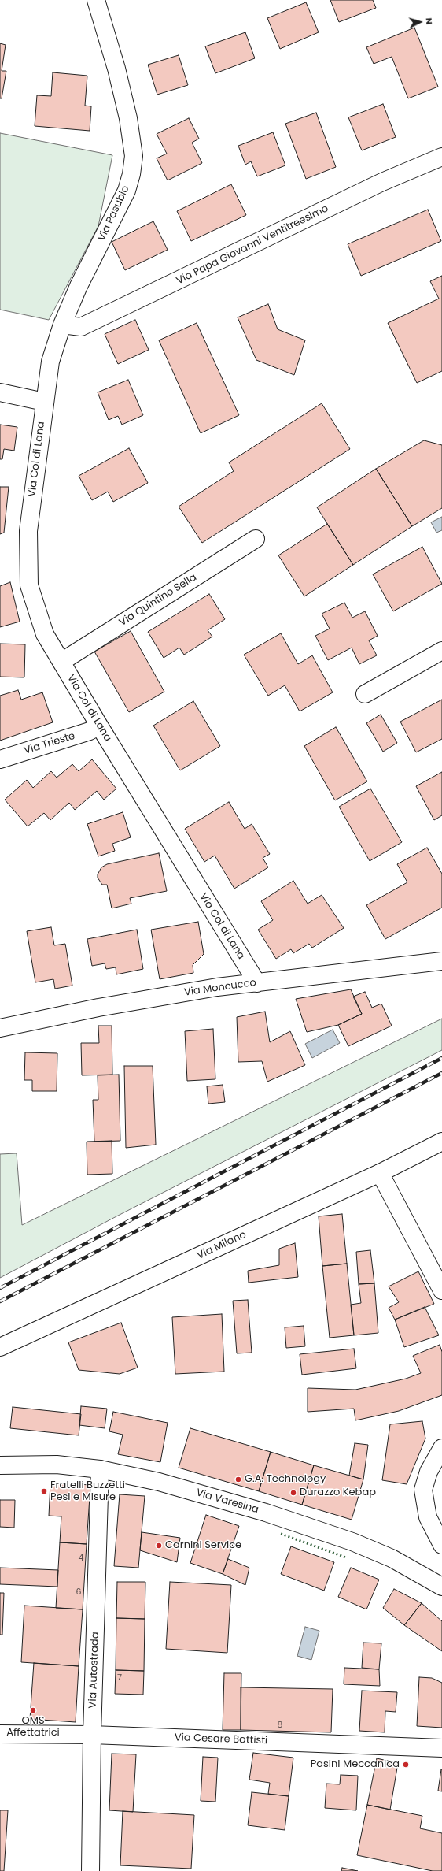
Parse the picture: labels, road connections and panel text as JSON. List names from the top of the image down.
{
  "streets": {
    "street": [
      "Via Pasubio",
      "Via Papa Giovanni Ventitreesimo",
      "Via Col di Lana",
      "Via Quintino Sella",
      "Via Trieste",
      "Via Moncucco",
      "Via Milano",
      "Via Varesina",
      "Via Autostrada",
      "Via Cesare Battisti"
    ]
  },
  "crossings": [
    ["Via Pasubio", "Via Papa Giovanni Ventitreesimo"],
    ["Via Pasubio", "Via Col di Lana"],
    ["Via Col di Lana", "Via Quintino Sella"],
    ["Via Col di Lana", "Via Trieste"],
    ["Via Col di Lana", "Via Moncucco"],
    ["Via Varesina", "Via Autostrada"],
    ["Via Autostrada", "Via Cesare Battisti"]
  ],
  "places": [
    "G.A. Technology",
    "Fratelli Buzzetti Pesi e Misure",
    "Durazzo Kebap",
    "Carnini Service",
    "OMS Affettatrici",
    "Pasini Meccanica"
  ],
  "house_numbers": [
    "4",
    "6",
    "7",
    "8"
  ],
  "north": "right"
}
